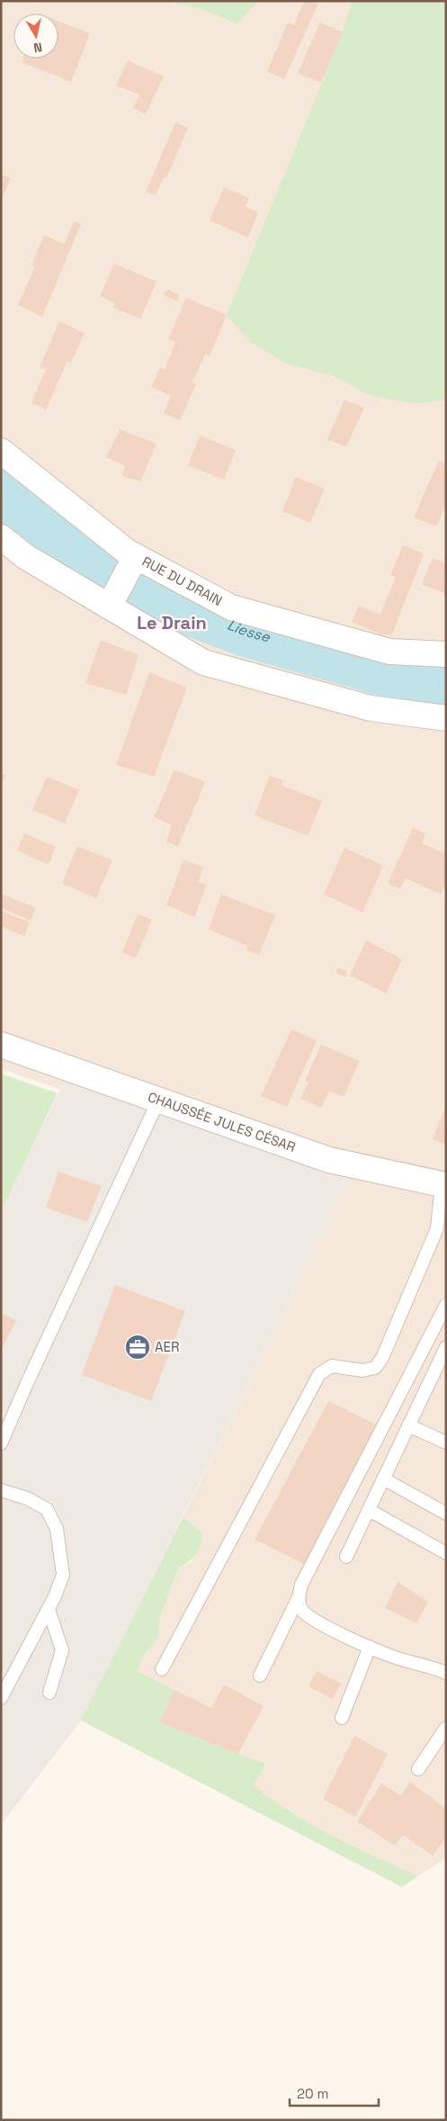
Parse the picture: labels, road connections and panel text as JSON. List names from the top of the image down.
{
  "streets": {
    "street": ["RUE DU DRAIN", "CHAUSSÉE JULES CÉSAR"]
  },
  "districts": ["Le Drain"],
  "water": ["Liesse"],
  "places": {
    "office": ["AER"]
  },
  "scale_bar": "20 m",
  "north": "bottom"
}
